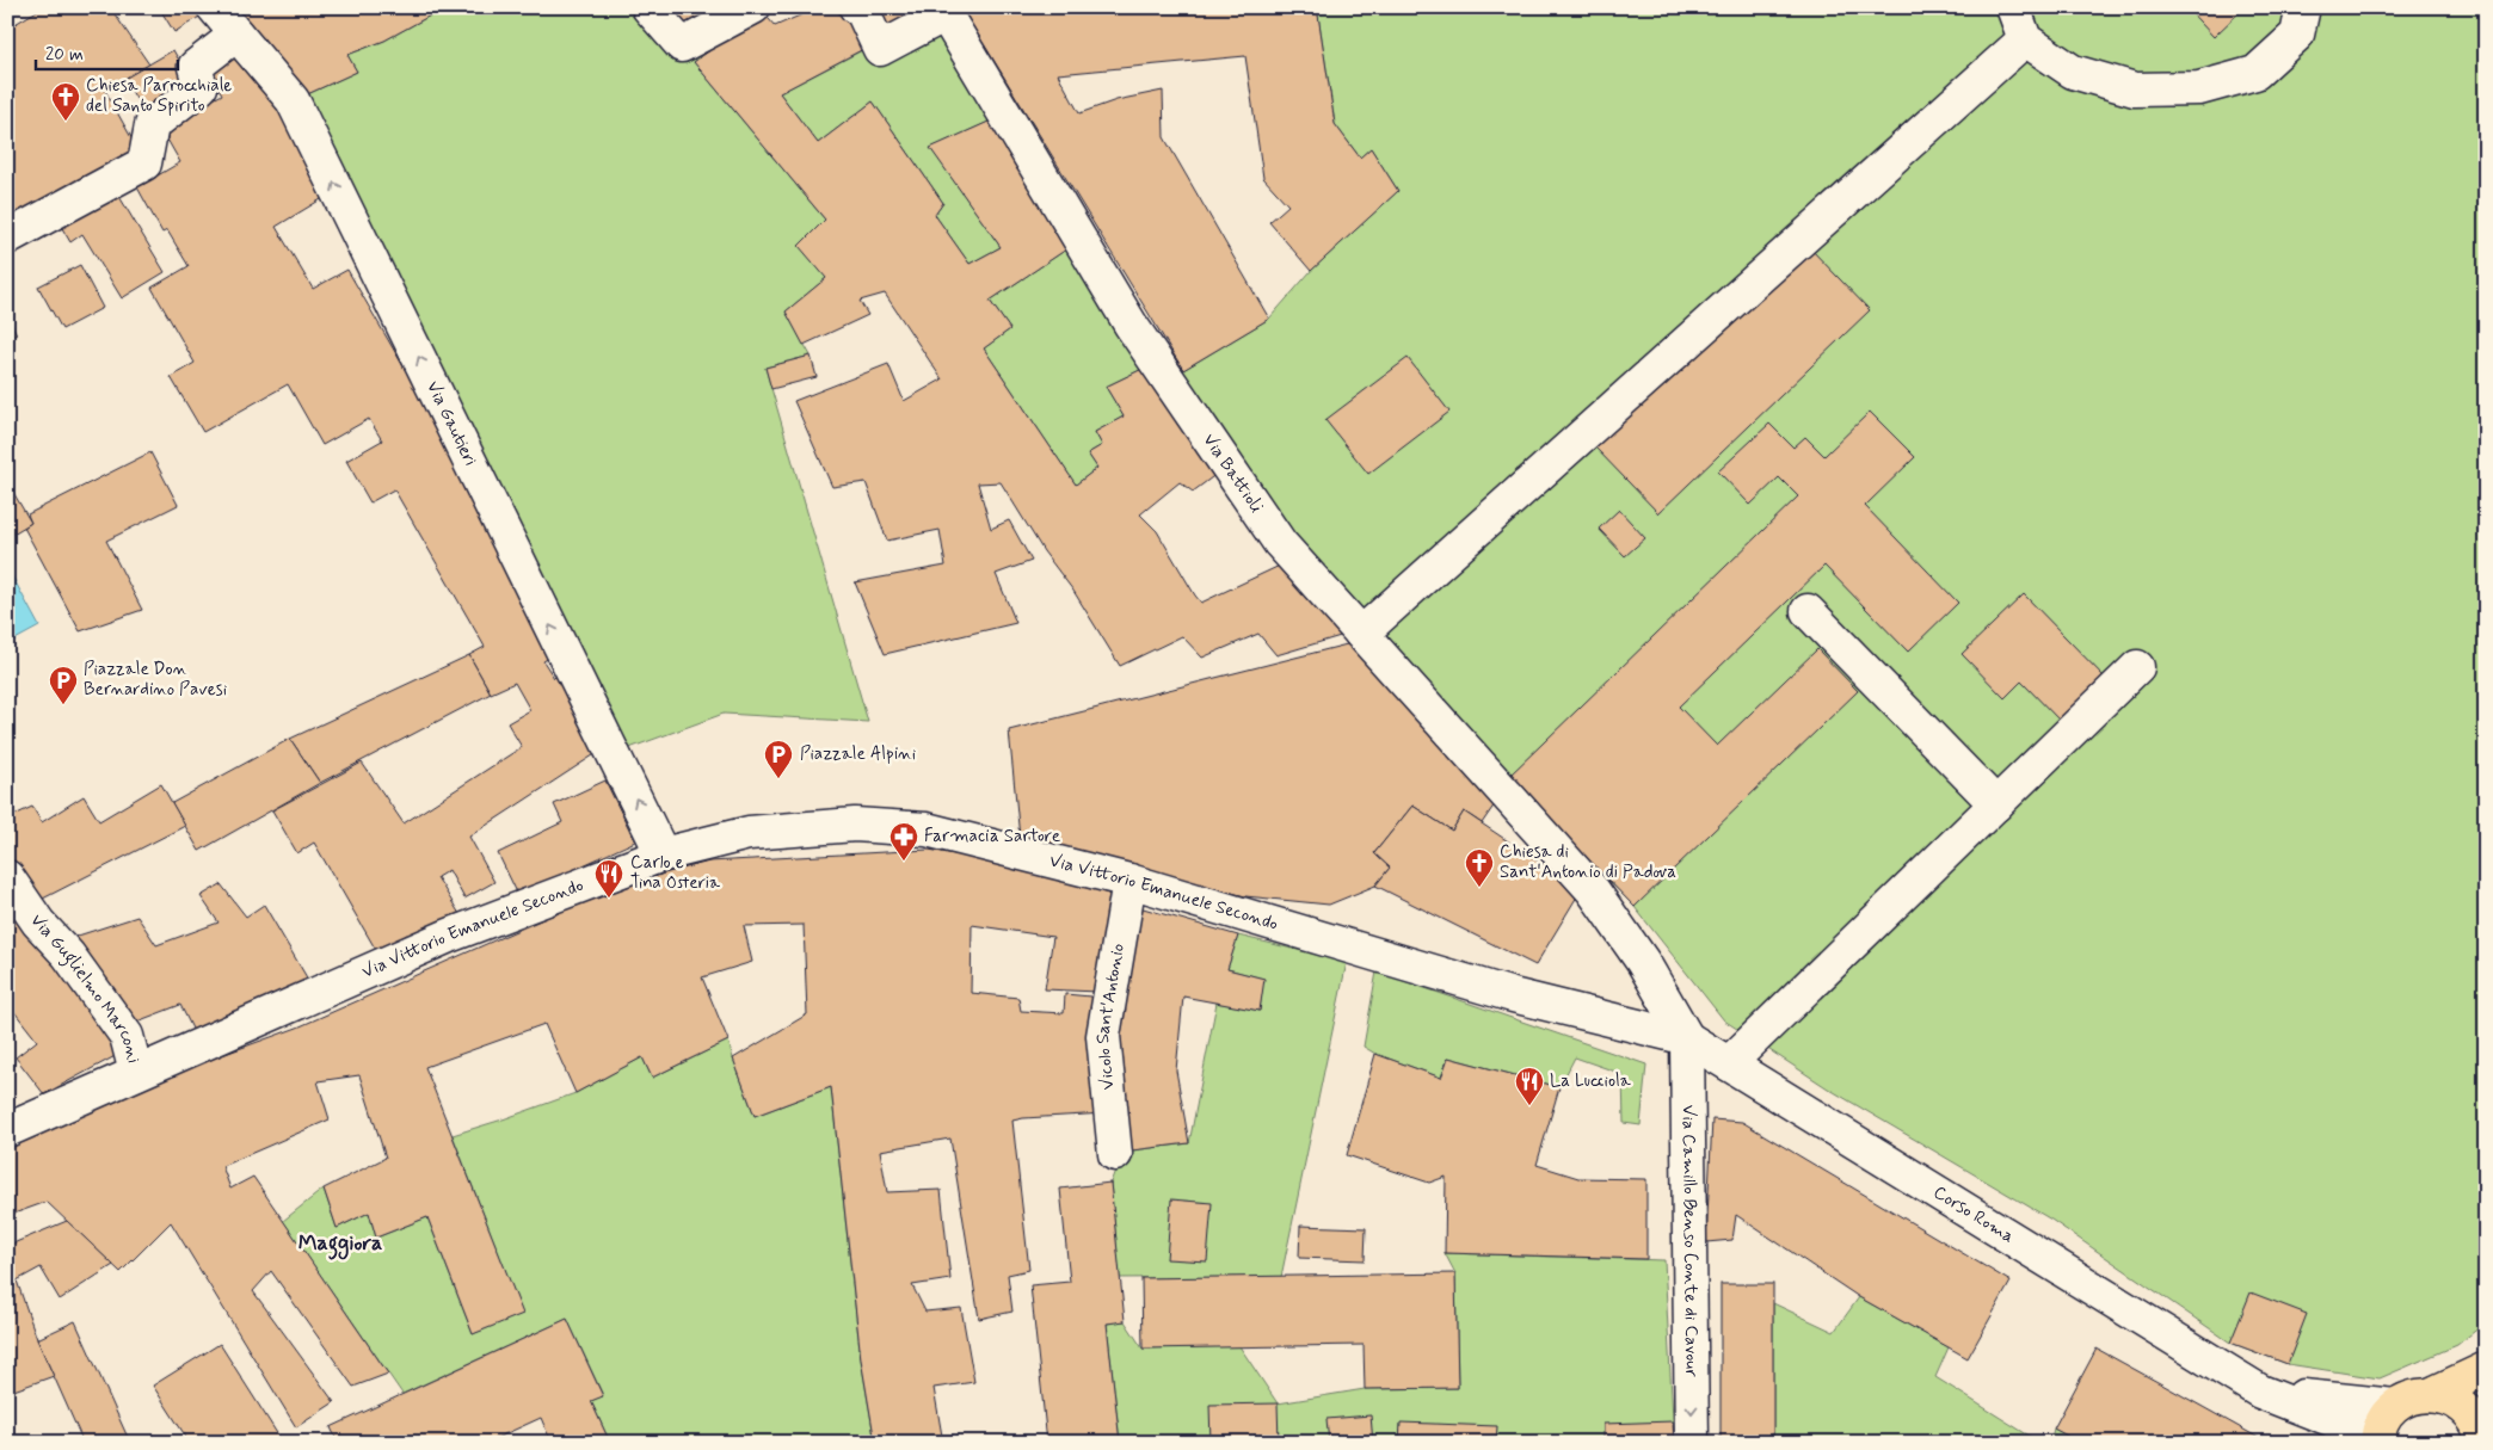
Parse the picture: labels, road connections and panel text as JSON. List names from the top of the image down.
{
  "streets": {
    "street": [
      "Via Gautieri",
      "Via Battioli",
      "Via Vittorio Emanuele Secondo",
      "Via Guglielmo Marconi",
      "Vicolo Sant'Antonio",
      "Corso Roma",
      "Via Camillo Benso Conte di Cavour"
    ]
  },
  "crossings": [
    ["Via Gautieri", "Via Vittorio Emanuele Secondo"],
    ["Via Battioli", "Via Vittorio Emanuele Secondo"],
    ["Via Battioli", "Corso Roma"],
    ["Via Battioli", "Via Camillo Benso Conte di Cavour"],
    ["Via Vittorio Emanuele Secondo", "Via Guglielmo Marconi"],
    ["Via Vittorio Emanuele Secondo", "Vicolo Sant'Antonio"],
    ["Via Vittorio Emanuele Secondo", "Corso Roma"],
    ["Via Vittorio Emanuele Secondo", "Via Camillo Benso Conte di Cavour"],
    ["Corso Roma", "Via Camillo Benso Conte di Cavour"]
  ],
  "one_way": ["Via Gautieri", "Via Camillo Benso Conte di Cavour"],
  "districts": ["Maggiora"],
  "places": {
    "church": ["Chiesa Parrocchiale del Santo Spirito", "Chiesa di Sant'Antonio di Padova"],
    "parking": ["Piazzale Don Bernardino Pavesi", "Piazzale Alpini"],
    "pharmacy": ["Farmacia Sartore"],
    "restaurant": ["Carlo e Tina Osteria", "La Lucciola"]
  },
  "scale_bar": "20 m"
}
